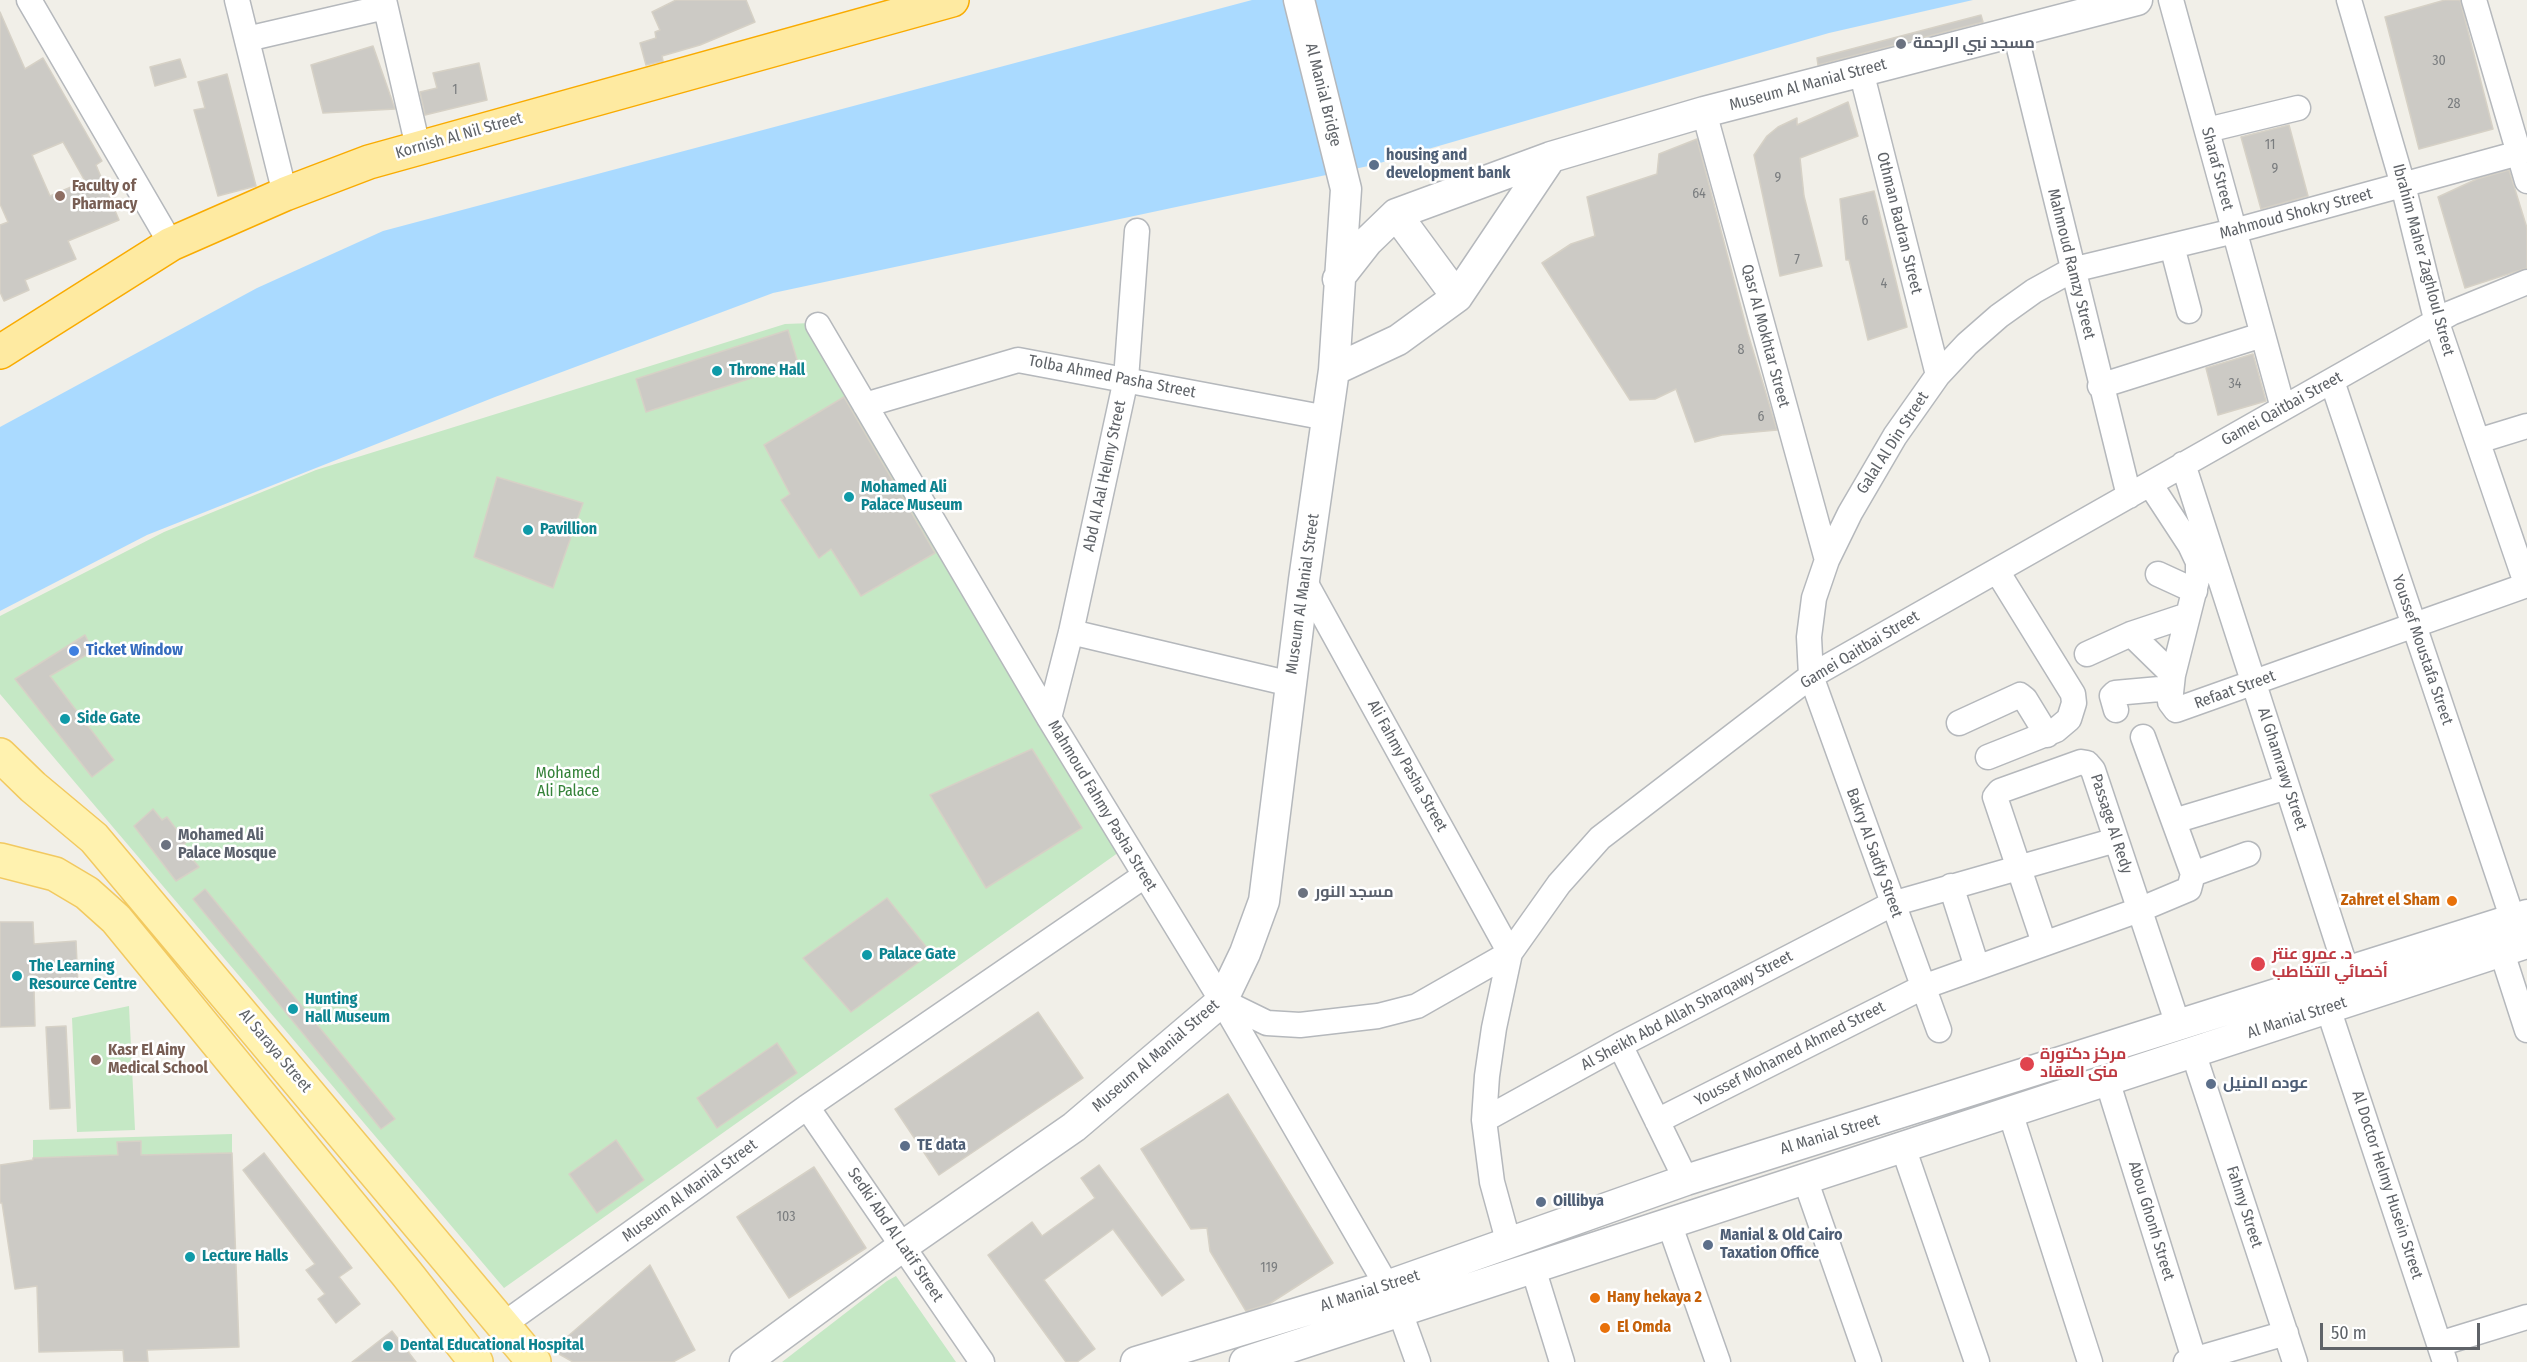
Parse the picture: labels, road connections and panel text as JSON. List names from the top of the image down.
{
  "streets": {
    "highway": ["Kornish Al Nil Street"],
    "main road": ["Al Saraya Street"],
    "street": [
      "Museum Al Manial Street",
      "Al Manial Bridge",
      "Sharaf Street",
      "Mahmoud Shokry Street",
      "Othman Badran Street",
      "Ibrahim Maher Zaghloul Street",
      "Mahmoud Ramzy Street",
      "Qasr Al Mokhtar Street",
      "Tolba Ahmed Pasha Street",
      "Gamei Qaitbai Street",
      "Galal Al Din Street",
      "Abd Al Aal Helmy Street",
      "Youssef Moustafa Street",
      "Refaat Street",
      "Ali Fahmy Pasha Street",
      "Al Ghamrawy Street",
      "Mahmoud Fahmy Pasha Street",
      "Passage Al Redy",
      "Bakry Al Sadfy Street",
      "Al Sheikh Abd Allah Sharqawy Street",
      "Al Manial Street",
      "Youssef Mohamed Ahmed Street",
      "Al Doctor Helmy Husein Street",
      "Fahmy Street",
      "Abou Ghonh Street",
      "Sedki Abd Al Latif Street"
    ]
  },
  "crossings": [
    ["Museum Al Manial Street", "Al Manial Bridge"],
    ["Museum Al Manial Street", "Othman Badran Street"],
    ["Museum Al Manial Street", "Mahmoud Ramzy Street"],
    ["Museum Al Manial Street", "Qasr Al Mokhtar Street"],
    ["Museum Al Manial Street", "Tolba Ahmed Pasha Street"],
    ["Museum Al Manial Street", "Ali Fahmy Pasha Street"],
    ["Museum Al Manial Street", "Mahmoud Fahmy Pasha Street"],
    ["Museum Al Manial Street", "Al Saraya Street"],
    ["Museum Al Manial Street", "Sedki Abd Al Latif Street"],
    ["Sharaf Street", "Mahmoud Shokry Street"],
    ["Sharaf Street", "Gamei Qaitbai Street"],
    ["Mahmoud Shokry Street", "Ibrahim Maher Zaghloul Street"],
    ["Mahmoud Shokry Street", "Mahmoud Ramzy Street"],
    ["Mahmoud Shokry Street", "Galal Al Din Street"],
    ["Othman Badran Street", "Galal Al Din Street"],
    ["Ibrahim Maher Zaghloul Street", "Gamei Qaitbai Street"],
    ["Ibrahim Maher Zaghloul Street", "Refaat Street"],
    ["Mahmoud Ramzy Street", "Gamei Qaitbai Street"],
    ["Mahmoud Ramzy Street", "Galal Al Din Street"],
    ["Qasr Al Mokhtar Street", "Galal Al Din Street"],
    ["Tolba Ahmed Pasha Street", "Abd Al Aal Helmy Street"],
    ["Tolba Ahmed Pasha Street", "Mahmoud Fahmy Pasha Street"],
    ["Gamei Qaitbai Street", "Galal Al Din Street"],
    ["Gamei Qaitbai Street", "Youssef Moustafa Street"],
    ["Gamei Qaitbai Street", "Ali Fahmy Pasha Street"],
    ["Gamei Qaitbai Street", "Al Ghamrawy Street"],
    ["Gamei Qaitbai Street", "Bakry Al Sadfy Street"],
    ["Gamei Qaitbai Street", "Al Sheikh Abd Allah Sharqawy Street"],
    ["Gamei Qaitbai Street", "Al Manial Street"],
    ["Galal Al Din Street", "Bakry Al Sadfy Street"],
    ["Abd Al Aal Helmy Street", "Mahmoud Fahmy Pasha Street"],
    ["Youssef Moustafa Street", "Refaat Street"],
    ["Youssef Moustafa Street", "Al Manial Street"],
    ["Refaat Street", "Al Ghamrawy Street"],
    ["Al Ghamrawy Street", "Al Manial Street"],
    ["Mahmoud Fahmy Pasha Street", "Al Manial Street"],
    ["Passage Al Redy", "Al Sheikh Abd Allah Sharqawy Street"],
    ["Passage Al Redy", "Al Manial Street"],
    ["Passage Al Redy", "Youssef Mohamed Ahmed Street"],
    ["Bakry Al Sadfy Street", "Al Sheikh Abd Allah Sharqawy Street"],
    ["Bakry Al Sadfy Street", "Youssef Mohamed Ahmed Street"],
    ["Al Manial Street", "Al Doctor Helmy Husein Street"],
    ["Al Manial Street", "Fahmy Street"],
    ["Al Manial Street", "Abou Ghonh Street"]
  ],
  "parks": ["Mohamed Ali Palace"],
  "places": [
    "مسجد نبي الرحمة",
    "housing and development bank",
    "Faculty of Pharmacy",
    "Throne Hall",
    "Mohamed Ali Palace Museum",
    "Pavillion",
    "Ticket Window",
    "Side Gate",
    "Mohamed Ali Palace Mosque",
    "مسجد النور",
    "Zahret el Sham",
    "Palace Gate",
    "د. عمرو عنتر أخصائي التخاطب",
    "The Learning Resource Centre",
    "Hunting Hall Museum",
    "Kasr El Ainy Medical School",
    "مركز دكتورة منى العقاد",
    "عوده المنيل",
    "TE data",
    "Oillibya",
    "Manial & Old Cairo Taxation Office",
    "Lecture Halls",
    "Hany hekaya 2",
    "El Omda",
    "Dental Educational Hospital"
  ],
  "house_numbers": [
    "30",
    "1",
    "28",
    "11",
    "9",
    "9",
    "64",
    "6",
    "7",
    "4",
    "8",
    "34",
    "6",
    "103",
    "119"
  ],
  "scale_bar": "50 m"
}
